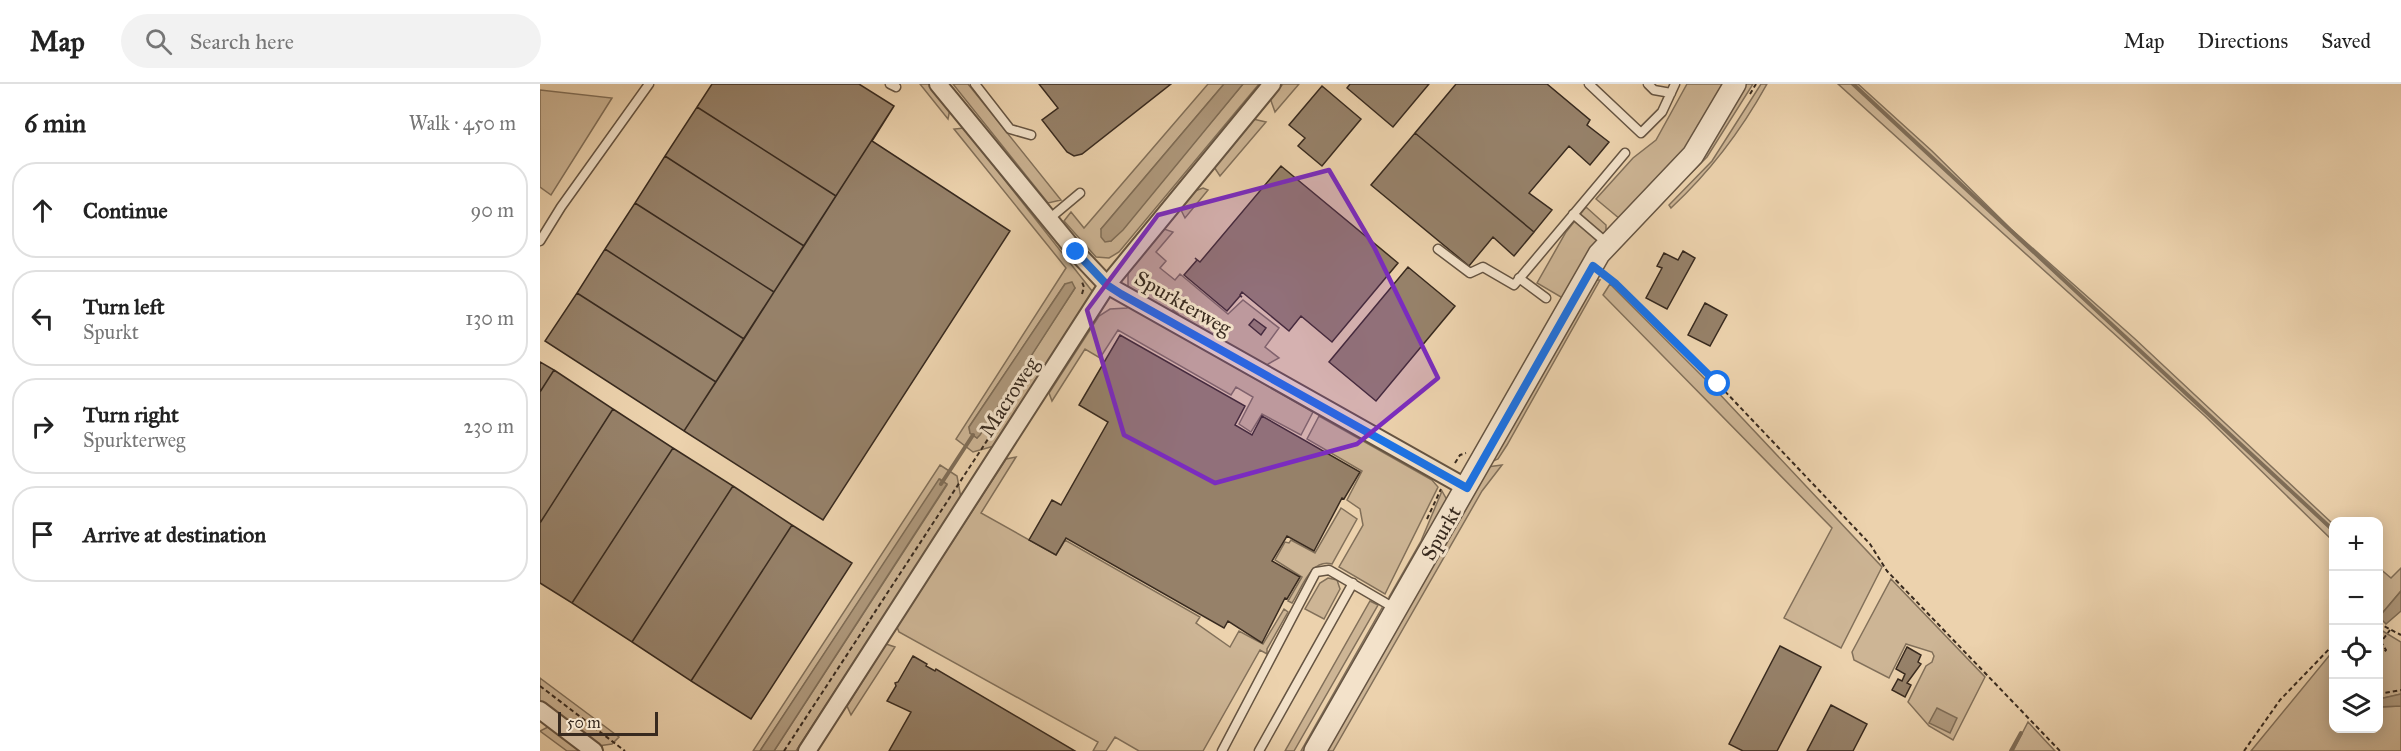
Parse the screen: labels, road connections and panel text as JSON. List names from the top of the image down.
{
  "streets": {
    "street": ["Spurkterweg", "Macroweg", "Spurkt"]
  },
  "crossings": [
    ["Spurkterweg", "Macroweg"],
    ["Spurkterweg", "Spurkt"]
  ],
  "scale_bar": "50 m",
  "page": {
    "header": "Map",
    "search": "Search here",
    "nav": ["Map", "Directions", "Saved"],
    "heading": ["6 min", "Walk · 450 m"],
    "list": [
      ["Continue", "90 m"],
      ["Turn left", "Spurkt", "130 m"],
      ["Turn right", "Spurkterweg", "230 m"],
      "Arrive at destination"
    ],
    "map_buttons": ["+", "−"],
    "scale": "50 m"
  }
}
